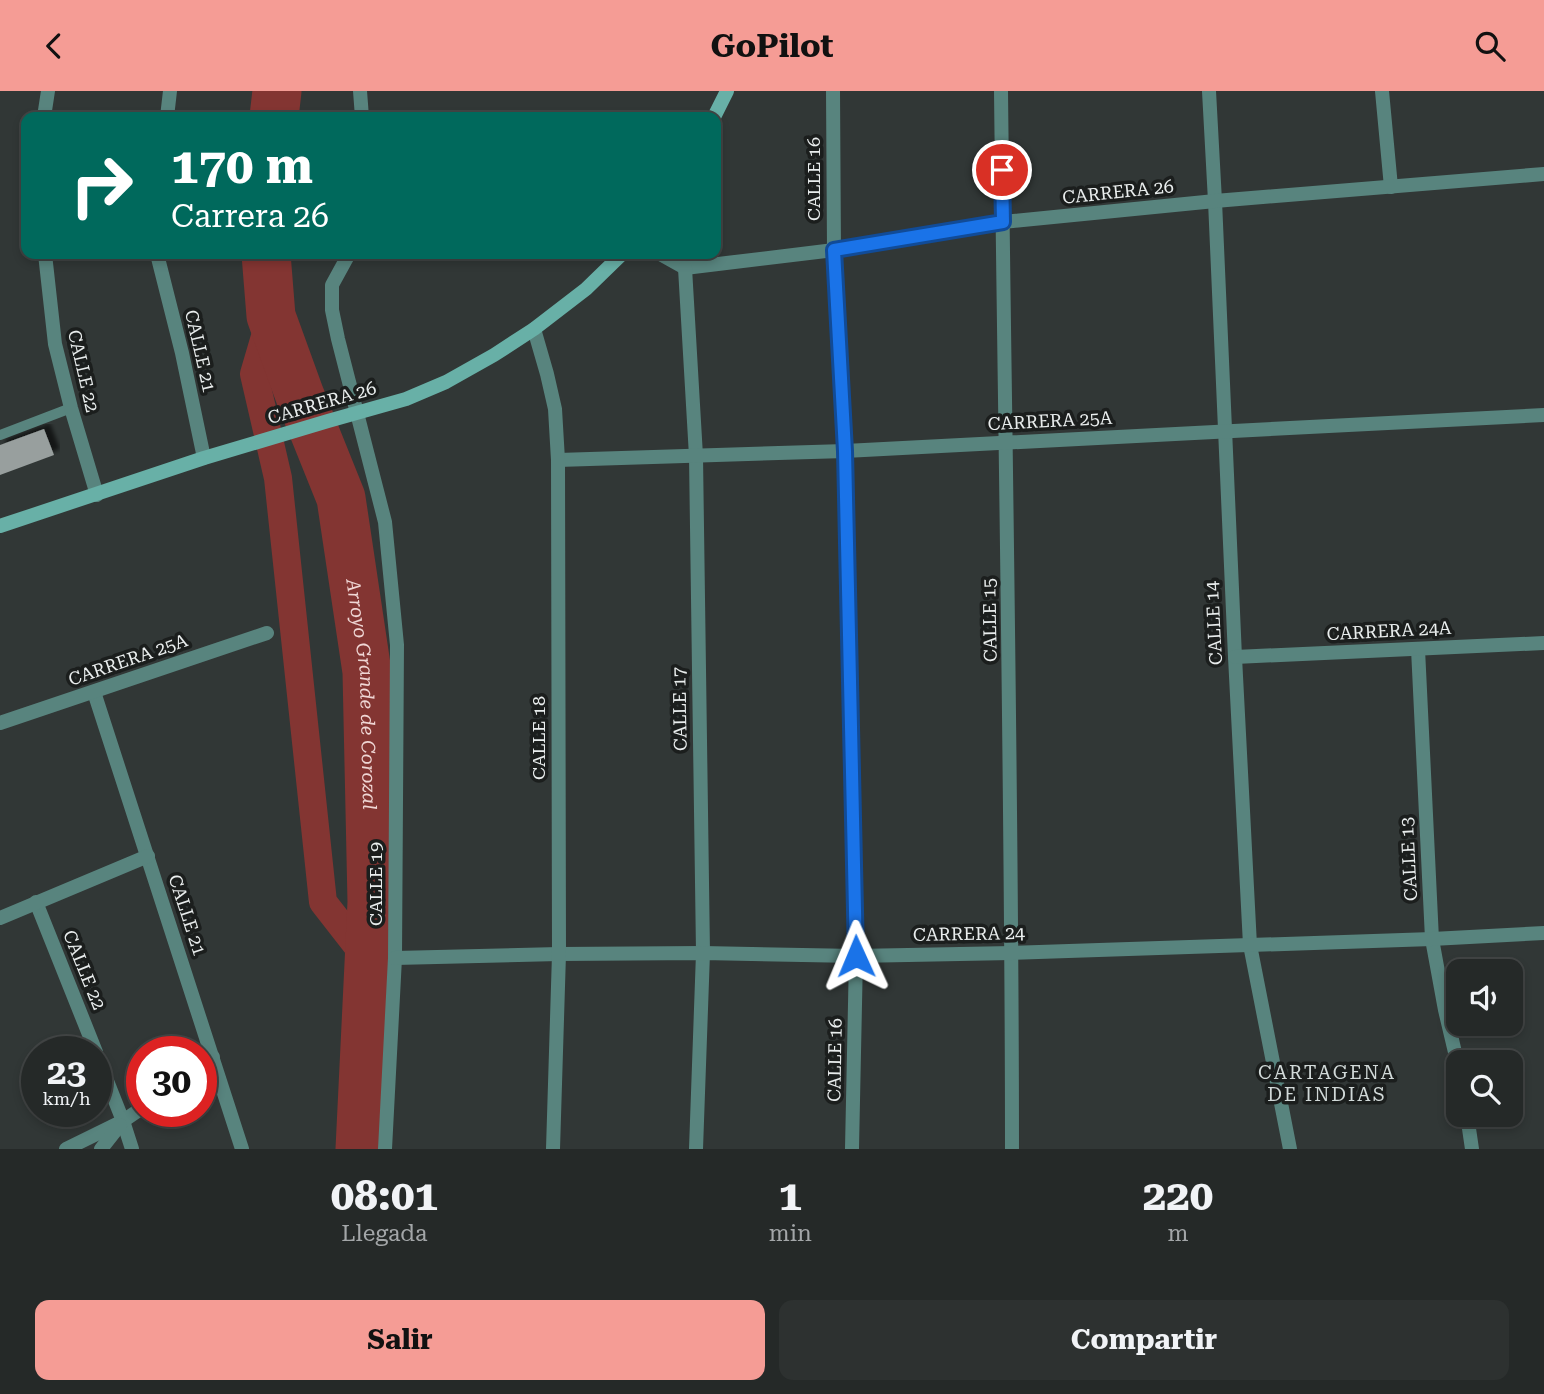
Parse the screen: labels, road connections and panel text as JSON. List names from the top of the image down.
{
  "streets": {
    "main road": ["CARRERA 26"],
    "street": [
      "CALLE 16",
      "CALLE 21",
      "CALLE 22",
      "CARRERA 25A",
      "CALLE 15",
      "CALLE 14",
      "CARRERA 24A",
      "CALLE 17",
      "CALLE 18",
      "CALLE 13",
      "CALLE 19",
      "CARRERA 24"
    ]
  },
  "crossings": [
    ["CALLE 16", "CARRERA 26"],
    ["CALLE 16", "CARRERA 25A"],
    ["CALLE 16", "CARRERA 24"],
    ["CARRERA 26", "CALLE 21"],
    ["CARRERA 26", "CALLE 22"],
    ["CARRERA 26", "CALLE 15"],
    ["CARRERA 26", "CALLE 14"],
    ["CARRERA 26", "CALLE 17"],
    ["CARRERA 26", "CALLE 18"],
    ["CARRERA 26", "CALLE 19"],
    ["CALLE 21", "CARRERA 25A"],
    ["CARRERA 25A", "CALLE 15"],
    ["CARRERA 25A", "CALLE 14"],
    ["CARRERA 25A", "CALLE 17"],
    ["CARRERA 25A", "CALLE 18"],
    ["CALLE 15", "CARRERA 24"],
    ["CALLE 14", "CARRERA 24A"],
    ["CALLE 14", "CARRERA 24"],
    ["CARRERA 24A", "CALLE 13"],
    ["CALLE 17", "CARRERA 24"],
    ["CALLE 18", "CARRERA 24"],
    ["CALLE 13", "CARRERA 24"],
    ["CALLE 19", "CARRERA 24"]
  ],
  "districts": ["CARTAGENA DE INDIAS"],
  "water": ["Arroyo Grande de Corozal"],
  "page": {
    "header": "GoPilot",
    "turn": ["170 m", "Carrera 26"],
    "speed": "23 km/h",
    "limit": "30",
    "eta": [
      "08:01",
      "Llegada",
      "1",
      "min",
      "220",
      "m"
    ],
    "buttons": ["Salir", "Compartir"]
  }
}
